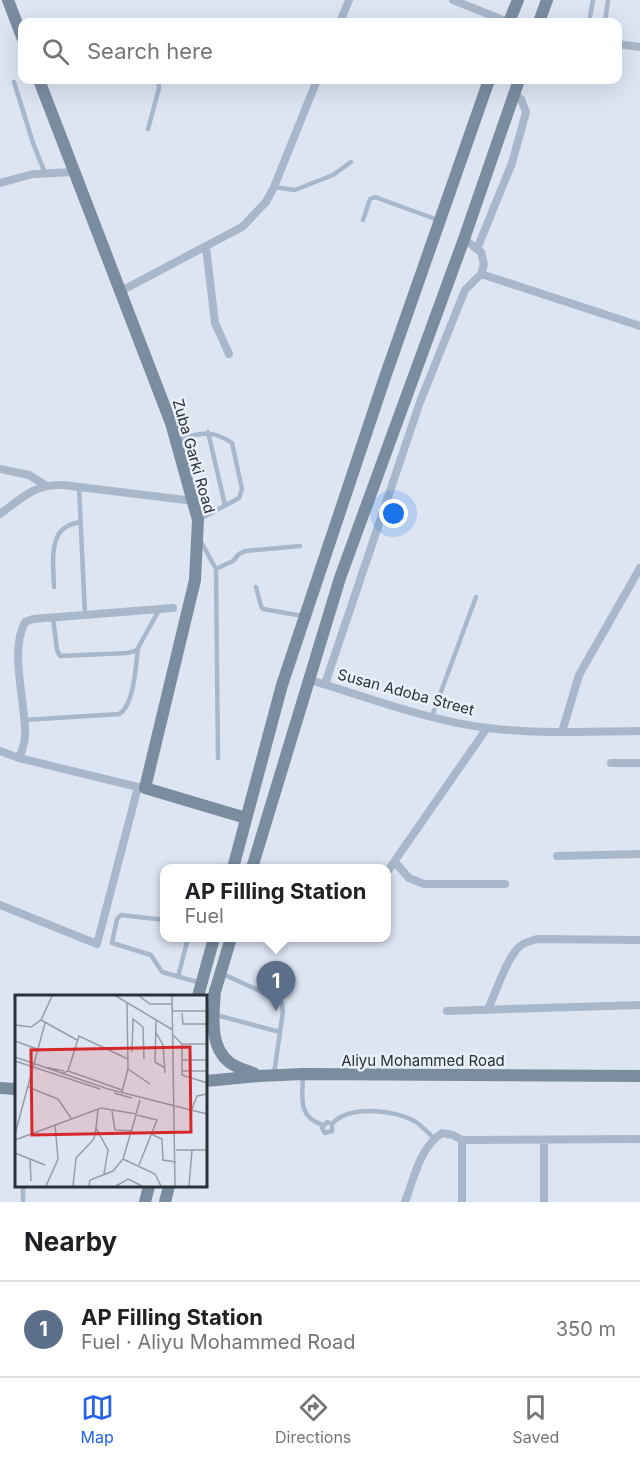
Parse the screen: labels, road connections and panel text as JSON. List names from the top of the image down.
{
  "streets": {
    "main road": ["Zuba Garki Road", "Aliyu Mohammed Road"],
    "street": ["Susan Adoba Street"]
  },
  "page": {
    "search": "Search here",
    "popup": ["AP Filling Station", "Fuel"],
    "pins": "1",
    "heading": "Nearby",
    "list": [
      {
        "mark": "1",
        "name": "AP Filling Station",
        "note": "Fuel · Aliyu Mohammed Road",
        "value": "350 m"
      }
    ],
    "nav": ["Map", "Directions", "Saved"]
  }
}
